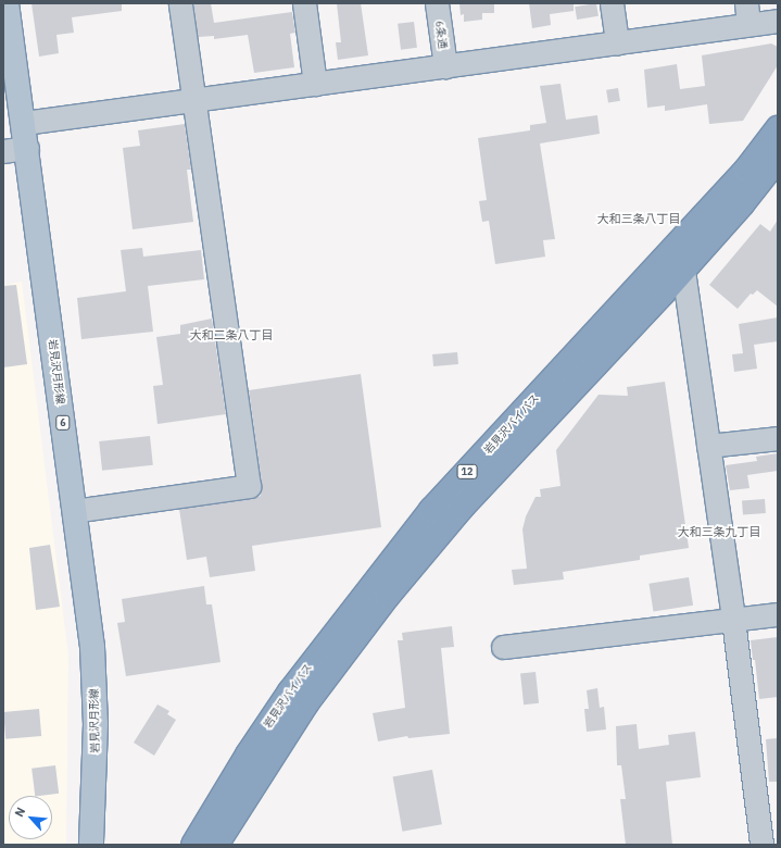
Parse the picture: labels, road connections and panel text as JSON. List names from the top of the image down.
{
  "streets": {
    "highway": ["岩見沢バイパス", "12"],
    "main road": ["岩見沢月形線", "6"],
    "street": ["6条通"]
  },
  "districts": ["大和三条八丁目", "大和二条八丁目", "大和三条九丁目"],
  "north": "top left"
}
